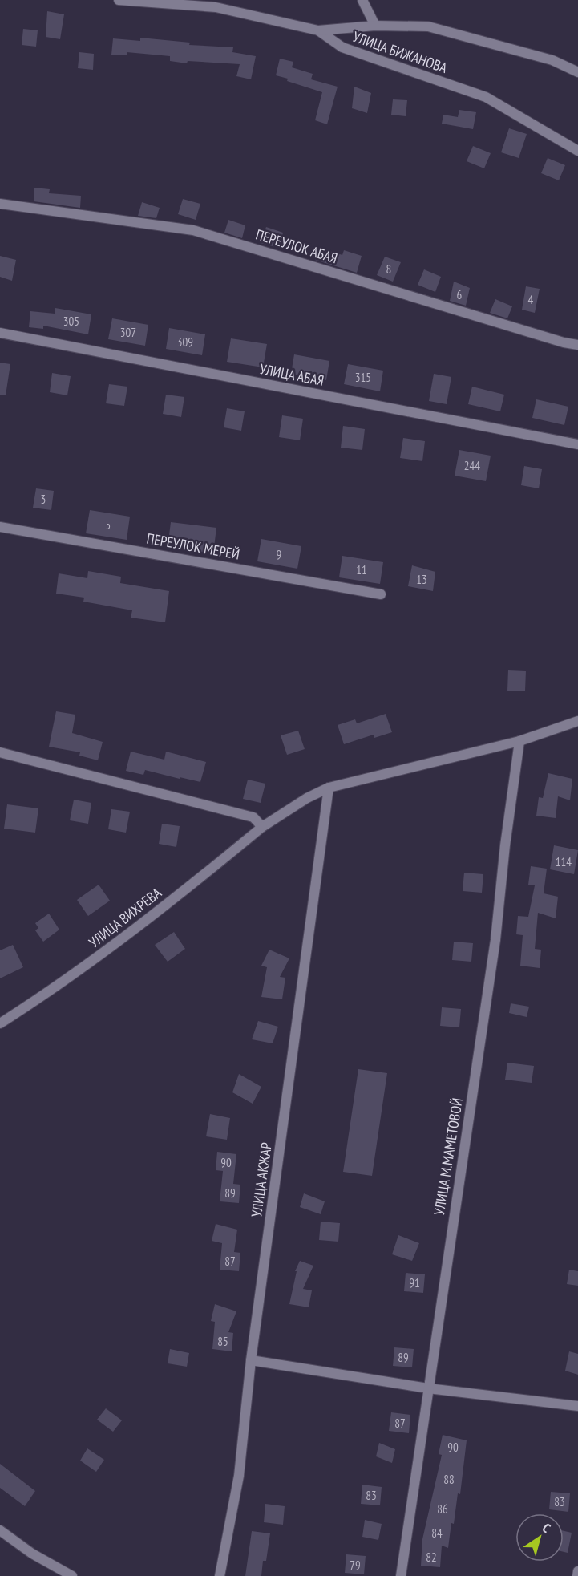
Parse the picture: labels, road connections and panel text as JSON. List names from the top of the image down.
{
  "streets": {
    "street": [
      "УЛИЦА БИЖАНОВА",
      "ПЕРЕУЛОК АБАЯ",
      "УЛИЦА АБАЯ",
      "ПЕРЕУЛОК МЕРЕЙ",
      "УЛИЦА ВИХРЕВА",
      "УЛИЦА М.МАМЕТОВОЙ",
      "УЛИЦА АКЖАР"
    ]
  },
  "crossings": [
    ["УЛИЦА ВИХРЕВА", "УЛИЦА М.МАМЕТОВОЙ"],
    ["УЛИЦА ВИХРЕВА", "УЛИЦА АКЖАР"]
  ],
  "house_numbers": [
    "8",
    "6",
    "4",
    "305",
    "307",
    "309",
    "315",
    "244",
    "3",
    "5",
    "9",
    "11",
    "13",
    "114",
    "90",
    "89",
    "87",
    "91",
    "85",
    "89",
    "87",
    "90",
    "88",
    "83",
    "83",
    "86",
    "84",
    "82",
    "79"
  ],
  "north": "top right"
}
